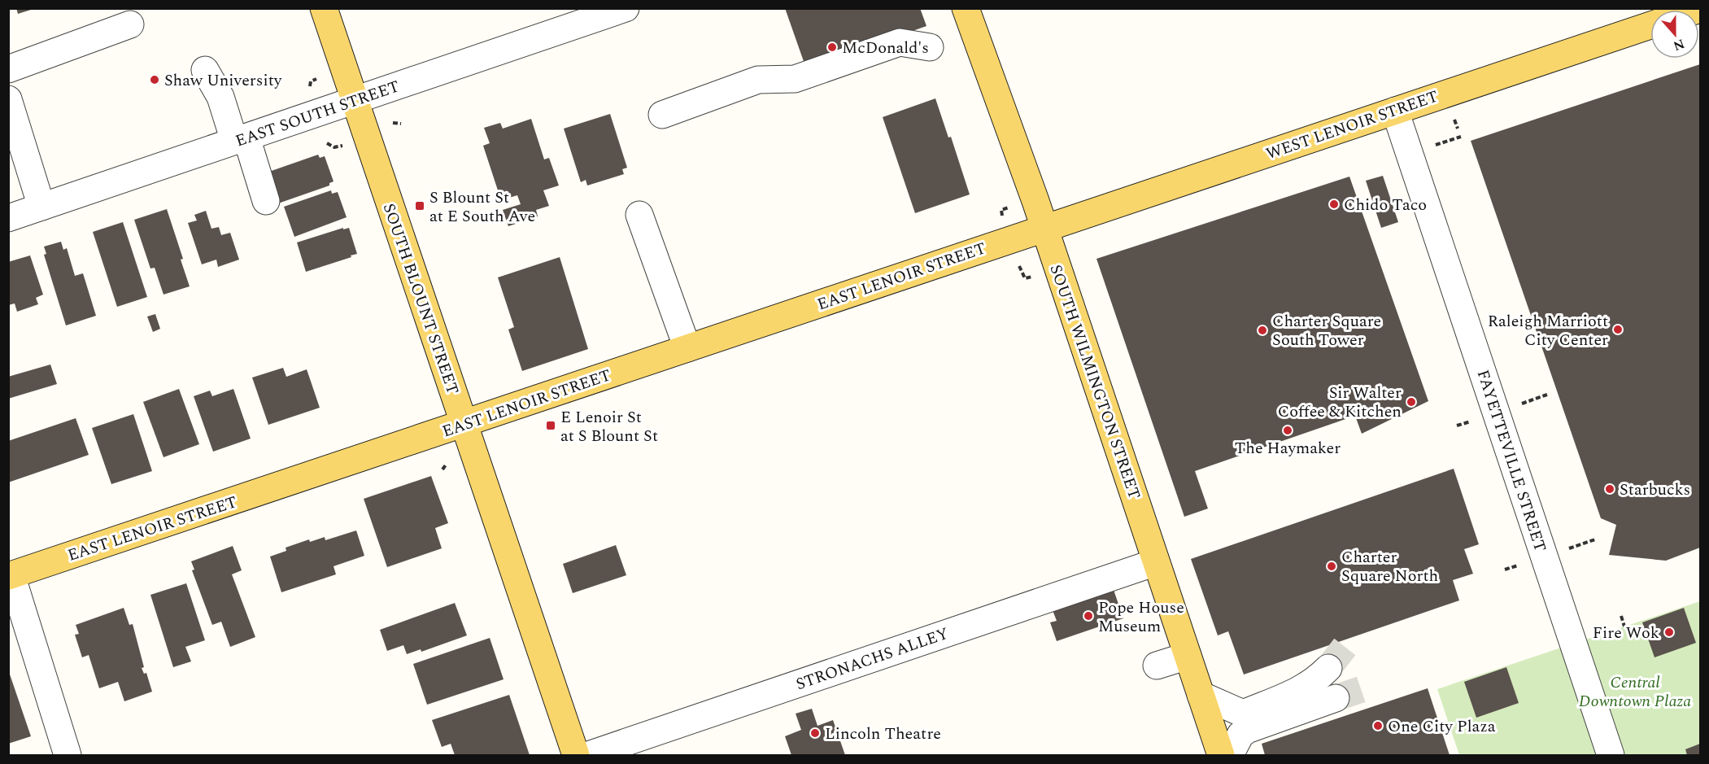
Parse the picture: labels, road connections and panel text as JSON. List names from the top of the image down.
{
  "streets": {
    "main road": [
      "WEST LENOIR STREET",
      "EAST LENOIR STREET",
      "SOUTH BLOUNT STREET",
      "SOUTH WILMINGTON STREET"
    ],
    "street": ["EAST SOUTH STREET", "FAYETTEVILLE STREET", "STRONACHS ALLEY"]
  },
  "crossings": [
    ["EAST SOUTH STREET", "SOUTH BLOUNT STREET"],
    ["WEST LENOIR STREET", "EAST LENOIR STREET"],
    ["WEST LENOIR STREET", "SOUTH WILMINGTON STREET"],
    ["WEST LENOIR STREET", "FAYETTEVILLE STREET"],
    ["EAST LENOIR STREET", "SOUTH BLOUNT STREET"],
    ["EAST LENOIR STREET", "SOUTH WILMINGTON STREET"],
    ["SOUTH WILMINGTON STREET", "STRONACHS ALLEY"]
  ],
  "parks": ["Central Downtown Plaza"],
  "places": {
    "other": [
      "McDonald's",
      "Shaw University",
      "Chido Taco",
      "Raleigh Marriott City Center",
      "Charter Square South Tower",
      "Sir Walter Coffee & Kitchen",
      "The Haymaker",
      "Starbucks",
      "Charter Square North",
      "Pope House Museum",
      "Fire Wok",
      "One City Plaza",
      "Lincoln Theatre"
    ],
    "transit": ["S Blount St at E South Ave", "E Lenoir St at S Blount St"]
  },
  "north": "bottom"
}
